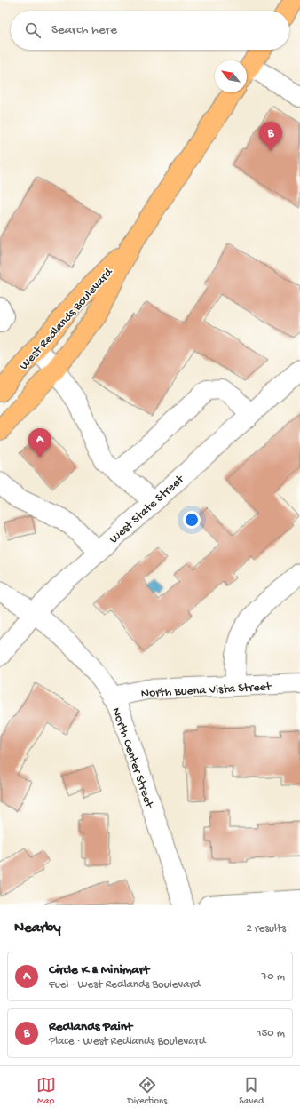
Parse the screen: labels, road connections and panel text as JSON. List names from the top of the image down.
{
  "streets": {
    "main road": ["West Redlands Boulevard"],
    "street": ["West State Street", "North Buena Vista Street", "North Center Street"]
  },
  "crossings": [
    ["West State Street", "North Center Street"],
    ["North Buena Vista Street", "North Center Street"]
  ],
  "north": "top left",
  "page": {
    "search": "Search here",
    "pins": ["B", "A"],
    "heading": ["Nearby", "2 results"],
    "list": [
      {
        "mark": "A",
        "name": "Circle K & Minimart",
        "note": "Fuel · West Redlands Boulevard",
        "value": "70 m"
      },
      {
        "mark": "B",
        "name": "Redlands Paint",
        "note": "Place · West Redlands Boulevard",
        "value": "150 m"
      }
    ],
    "nav": ["Map", "Directions", "Saved"]
  }
}
